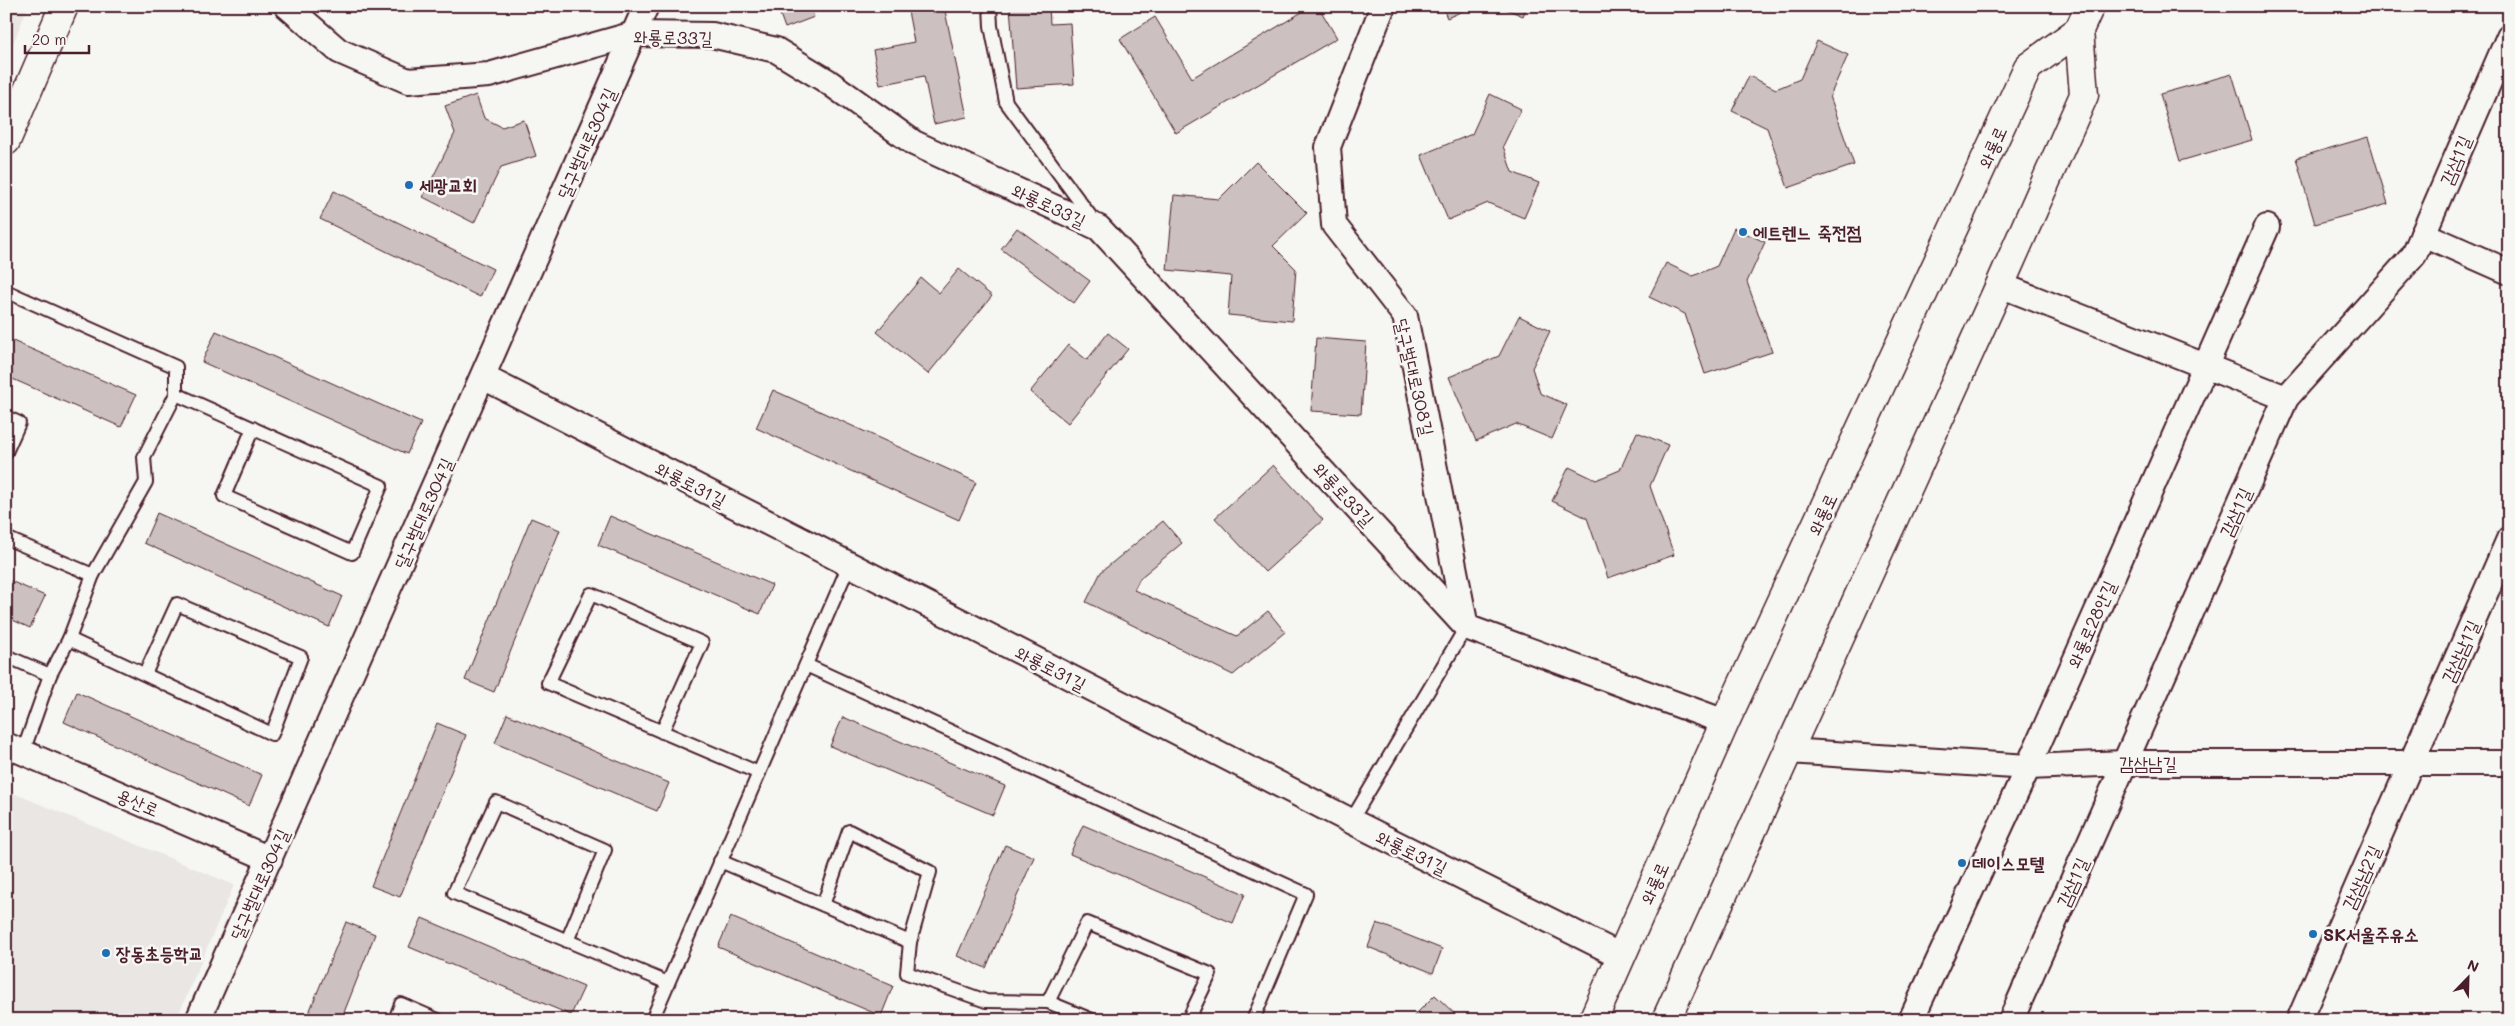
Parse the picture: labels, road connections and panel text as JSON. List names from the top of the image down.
{
  "streets": {
    "main road": ["와룡로"],
    "street": [
      "와룡로33길",
      "달구벌대로304길",
      "감삼1길",
      "달구벌대로308길",
      "와룡로31길",
      "와룡로28안길",
      "감삼남1길",
      "감삼남길",
      "용산로",
      "감삼남2길"
    ]
  },
  "crossings": [
    ["와룡로33길", "달구벌대로304길"],
    ["와룡로33길", "와룡로"],
    ["와룡로33길", "달구벌대로308길"],
    ["달구벌대로304길", "와룡로31길"],
    ["달구벌대로304길", "용산로"],
    ["와룡로", "와룡로31길"],
    ["와룡로", "감삼남길"],
    ["감삼1길", "감삼남길"],
    ["와룡로28안길", "감삼남길"],
    ["감삼남1길", "감삼남길"],
    ["감삼남1길", "감삼남2길"],
    ["감삼남길", "감삼남2길"]
  ],
  "places": [
    "세광교회",
    "에트렌느 죽전점",
    "데이스모텔",
    "SK서울주유소",
    "장동초등학교"
  ],
  "scale_bar": "20 m",
  "north": "top right"
}
